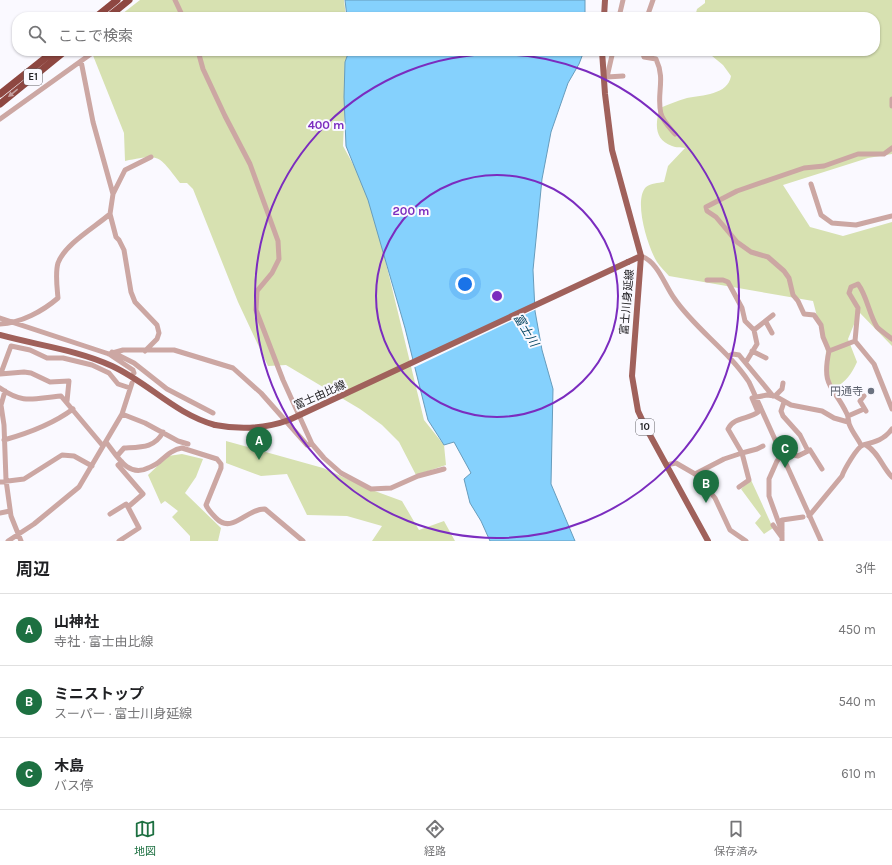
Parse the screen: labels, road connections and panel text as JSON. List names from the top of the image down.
{
  "streets": {
    "highway": ["E1"],
    "main road": ["富士川身延線", "富士由比線", "10"]
  },
  "crossings": [
    ["富士川身延線", "富士由比線"]
  ],
  "water": ["富士川"],
  "places": ["円通寺"],
  "page": {
    "search": "ここで検索",
    "pins": ["A", "C", "B"],
    "heading": ["周辺", "3件"],
    "list": [
      {
        "mark": "A",
        "name": "山神社",
        "note": "寺社 · 富士由比線",
        "value": "450 m"
      },
      {
        "mark": "B",
        "name": "ミニストップ",
        "note": "スーパー · 富士川身延線",
        "value": "540 m"
      },
      {
        "mark": "C",
        "name": "木島",
        "note": "バス停",
        "value": "610 m"
      }
    ],
    "nav": ["地図", "経路", "保存済み"]
  },
  "rings": ["400 m", "200 m"]
}
